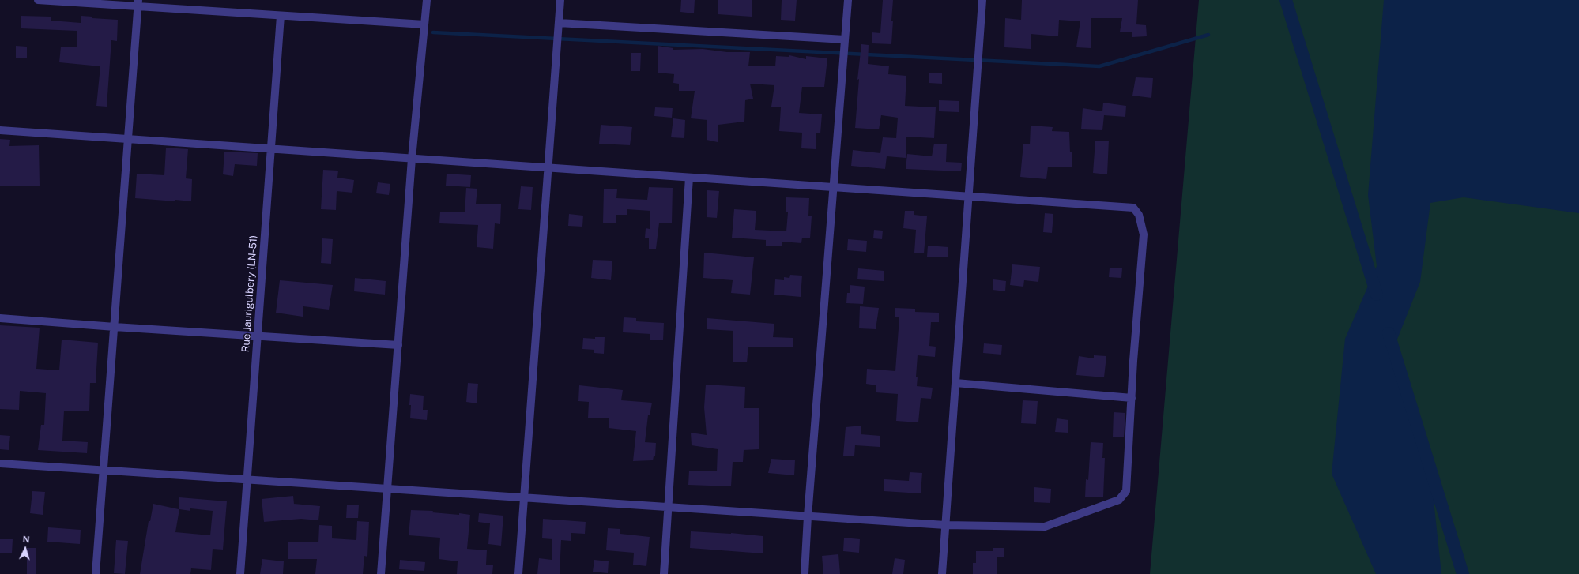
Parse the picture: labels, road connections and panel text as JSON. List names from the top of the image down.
{
  "streets": {
    "street": ["Rue Jaurigulbery (LN-51)"]
  },
  "north": "top"
}
